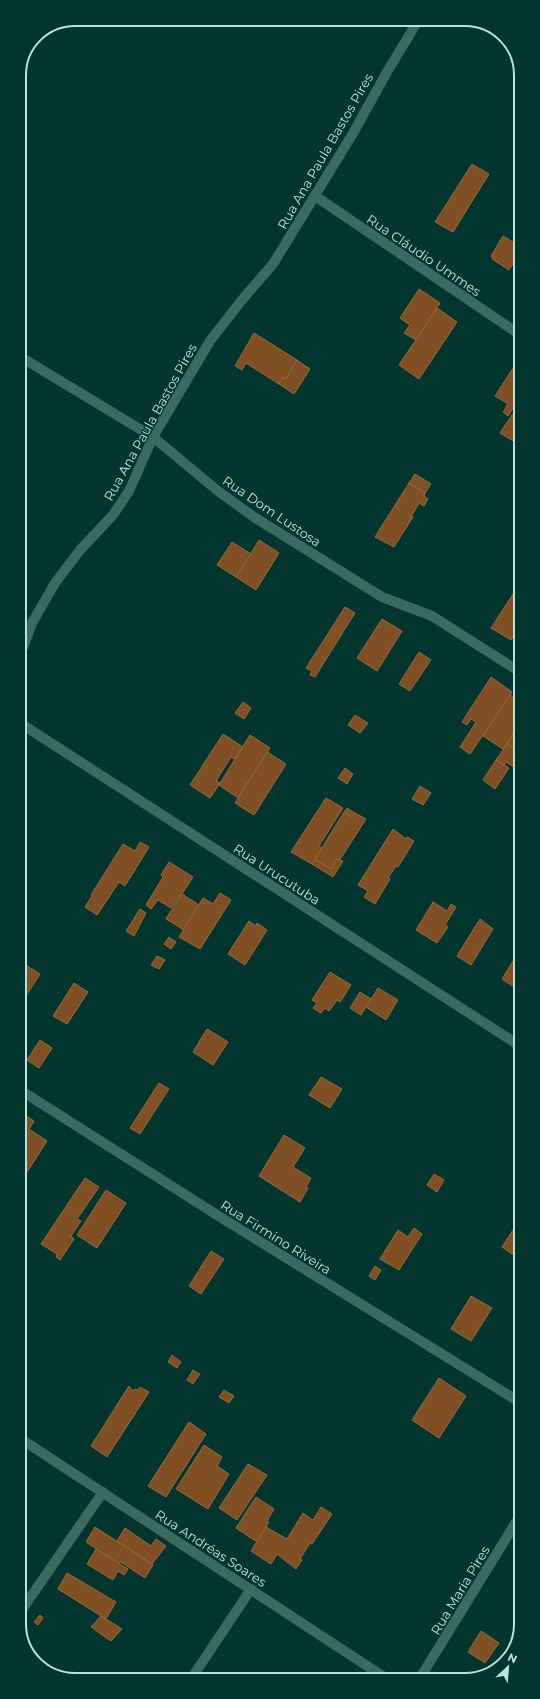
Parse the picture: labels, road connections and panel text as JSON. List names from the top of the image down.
{
  "streets": {
    "street": [
      "Rua Ana Paula Bastos Pires",
      "Rua Cláudio Ummes",
      "Rua Dom Lustosa",
      "Rua Urucutuba",
      "Rua Firmino Riveira",
      "Rua Andréas Soares",
      "Rua Maria Pires"
    ]
  },
  "crossings": [
    ["Rua Ana Paula Bastos Pires", "Rua Cláudio Ummes"],
    ["Rua Ana Paula Bastos Pires", "Rua Dom Lustosa"]
  ],
  "north": "top right"
}
